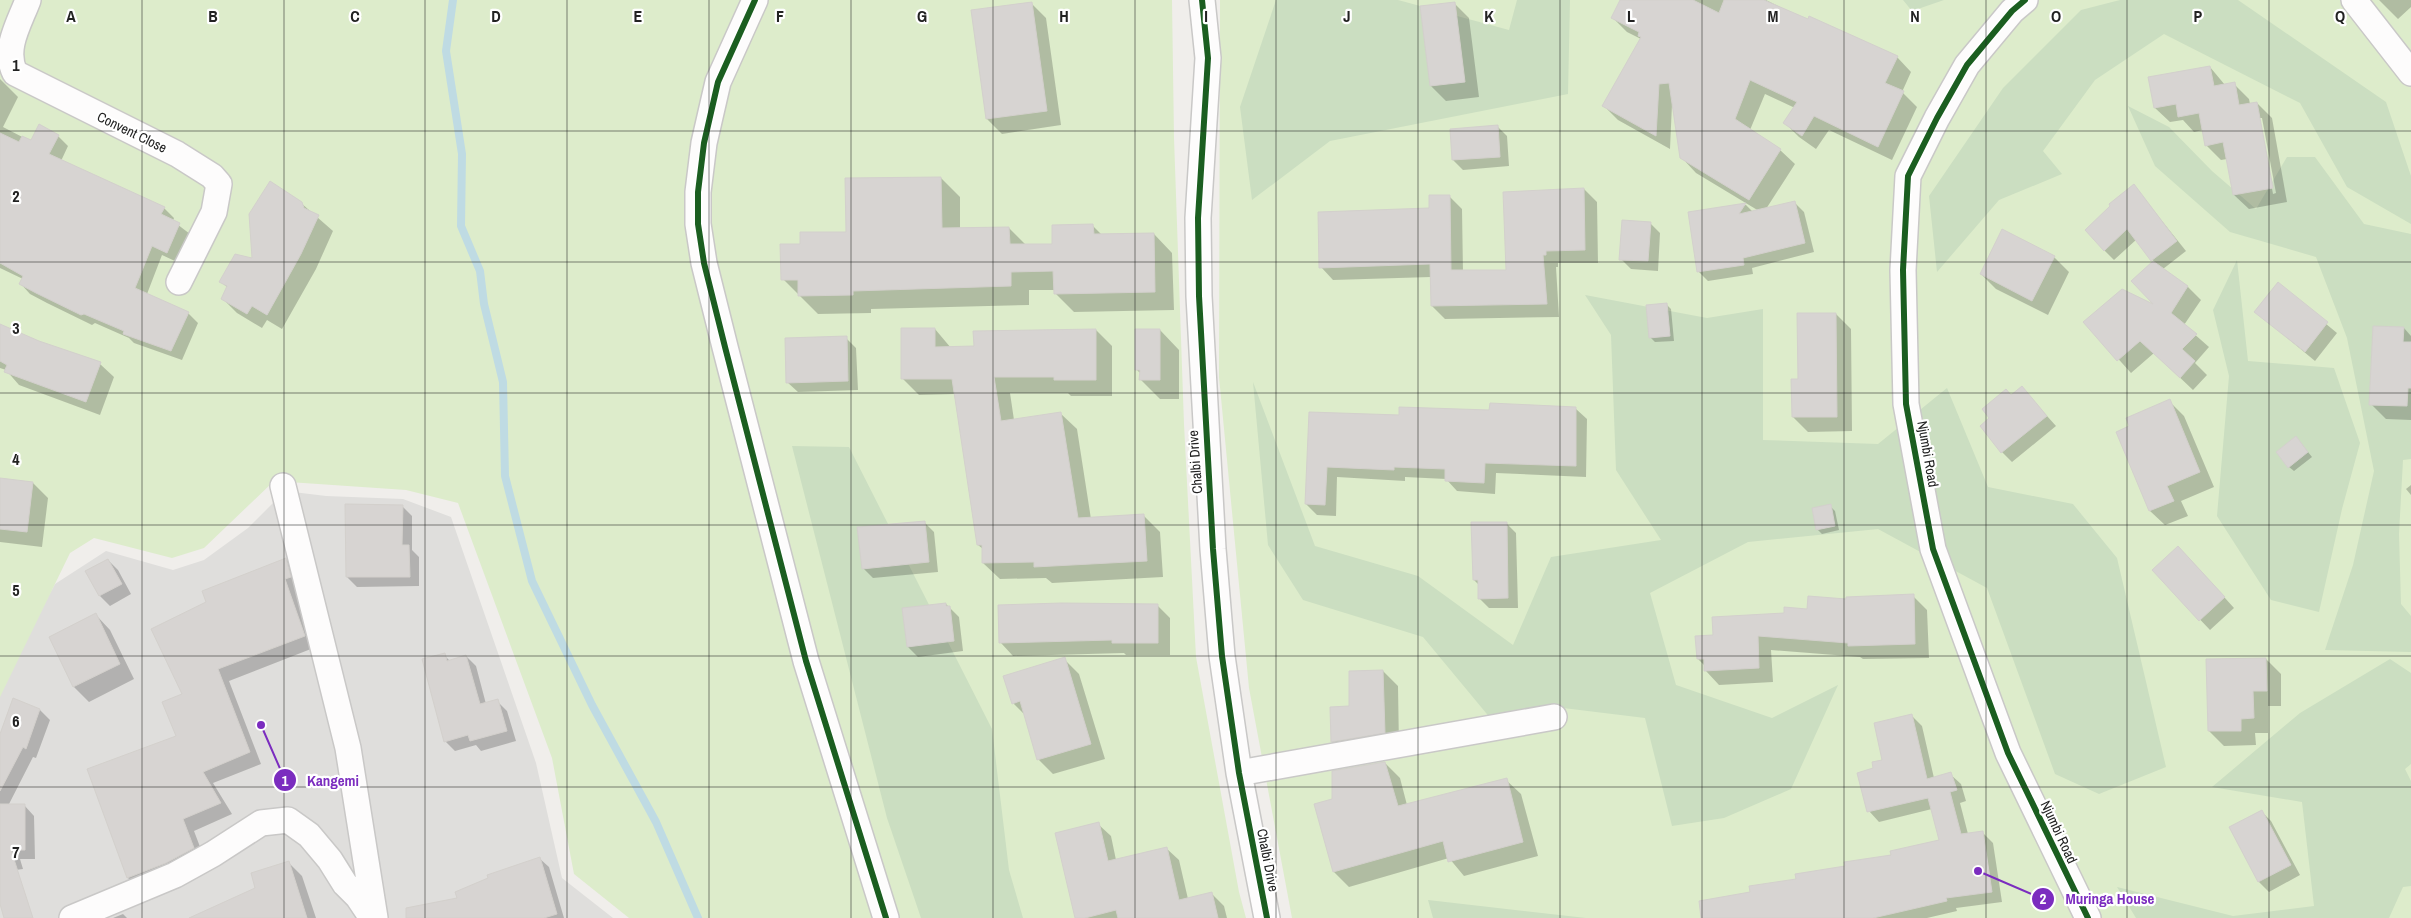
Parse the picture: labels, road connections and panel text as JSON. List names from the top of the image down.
{
  "streets": {
    "street": ["Convent Close", "Njumbi Road", "Chalbi Drive"]
  },
  "places": ["Kangemi", "Muringa House"],
  "grid": {
    "columns": [
      "A",
      "B",
      "C",
      "D",
      "E",
      "F",
      "G",
      "H",
      "I",
      "J",
      "K",
      "L",
      "M",
      "N",
      "O",
      "P",
      "Q"
    ],
    "rows": [
      "1",
      "2",
      "3",
      "4",
      "5",
      "6",
      "7"
    ]
  }
}
